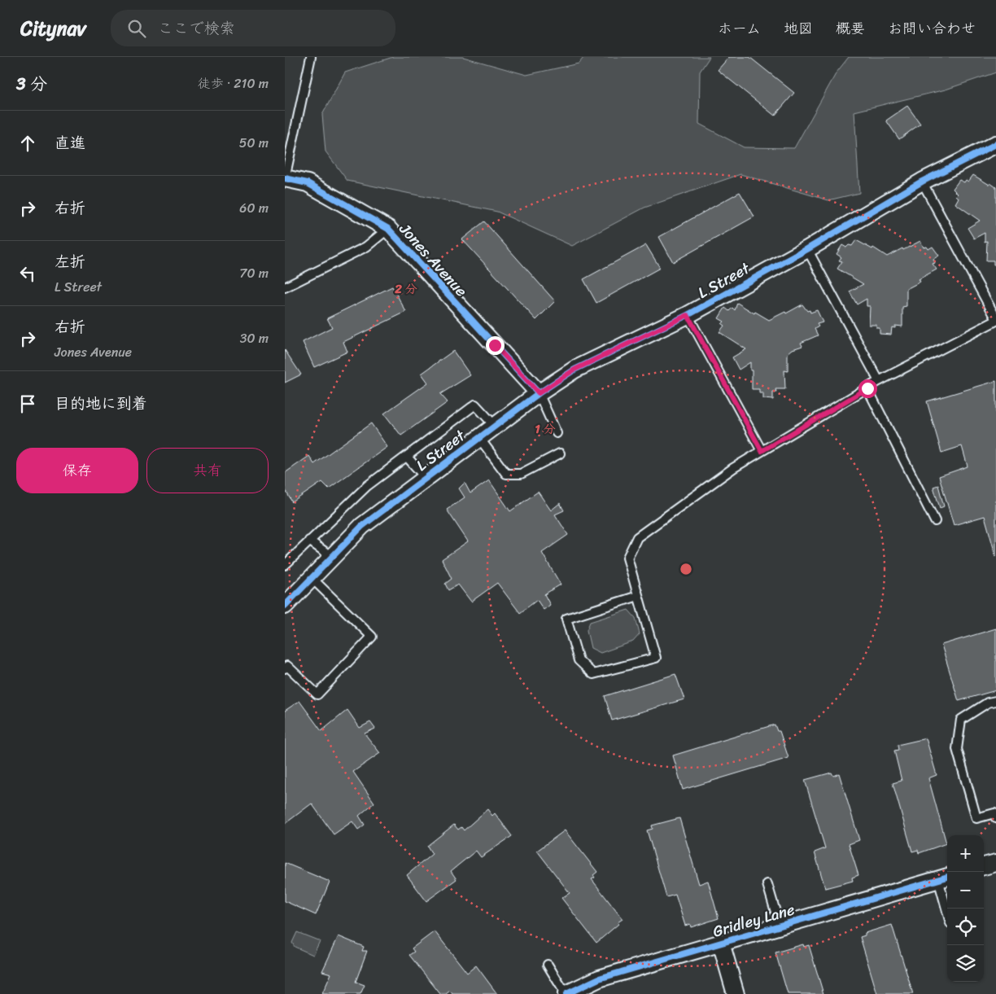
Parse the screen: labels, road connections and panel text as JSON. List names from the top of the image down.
{
  "streets": {
    "street": ["Jones Avenue", "L Street", "Gridley Lane"]
  },
  "crossings": [
    ["Jones Avenue", "L Street"]
  ],
  "page": {
    "header": "Citynav",
    "search": "ここで検索",
    "nav": [
      "ホーム",
      "地図",
      "概要",
      "お問い合わせ"
    ],
    "heading": ["3 分", "徒歩 · 210 m"],
    "list": [
      ["直進", "50 m"],
      ["右折", "60 m"],
      ["左折", "L Street", "70 m"],
      ["右折", "Jones Avenue", "30 m"],
      "目的地に到着"
    ],
    "buttons": ["保存", "共有"],
    "map_buttons": ["+", "−"]
  },
  "rings": ["2 分", "1 分"]
}
